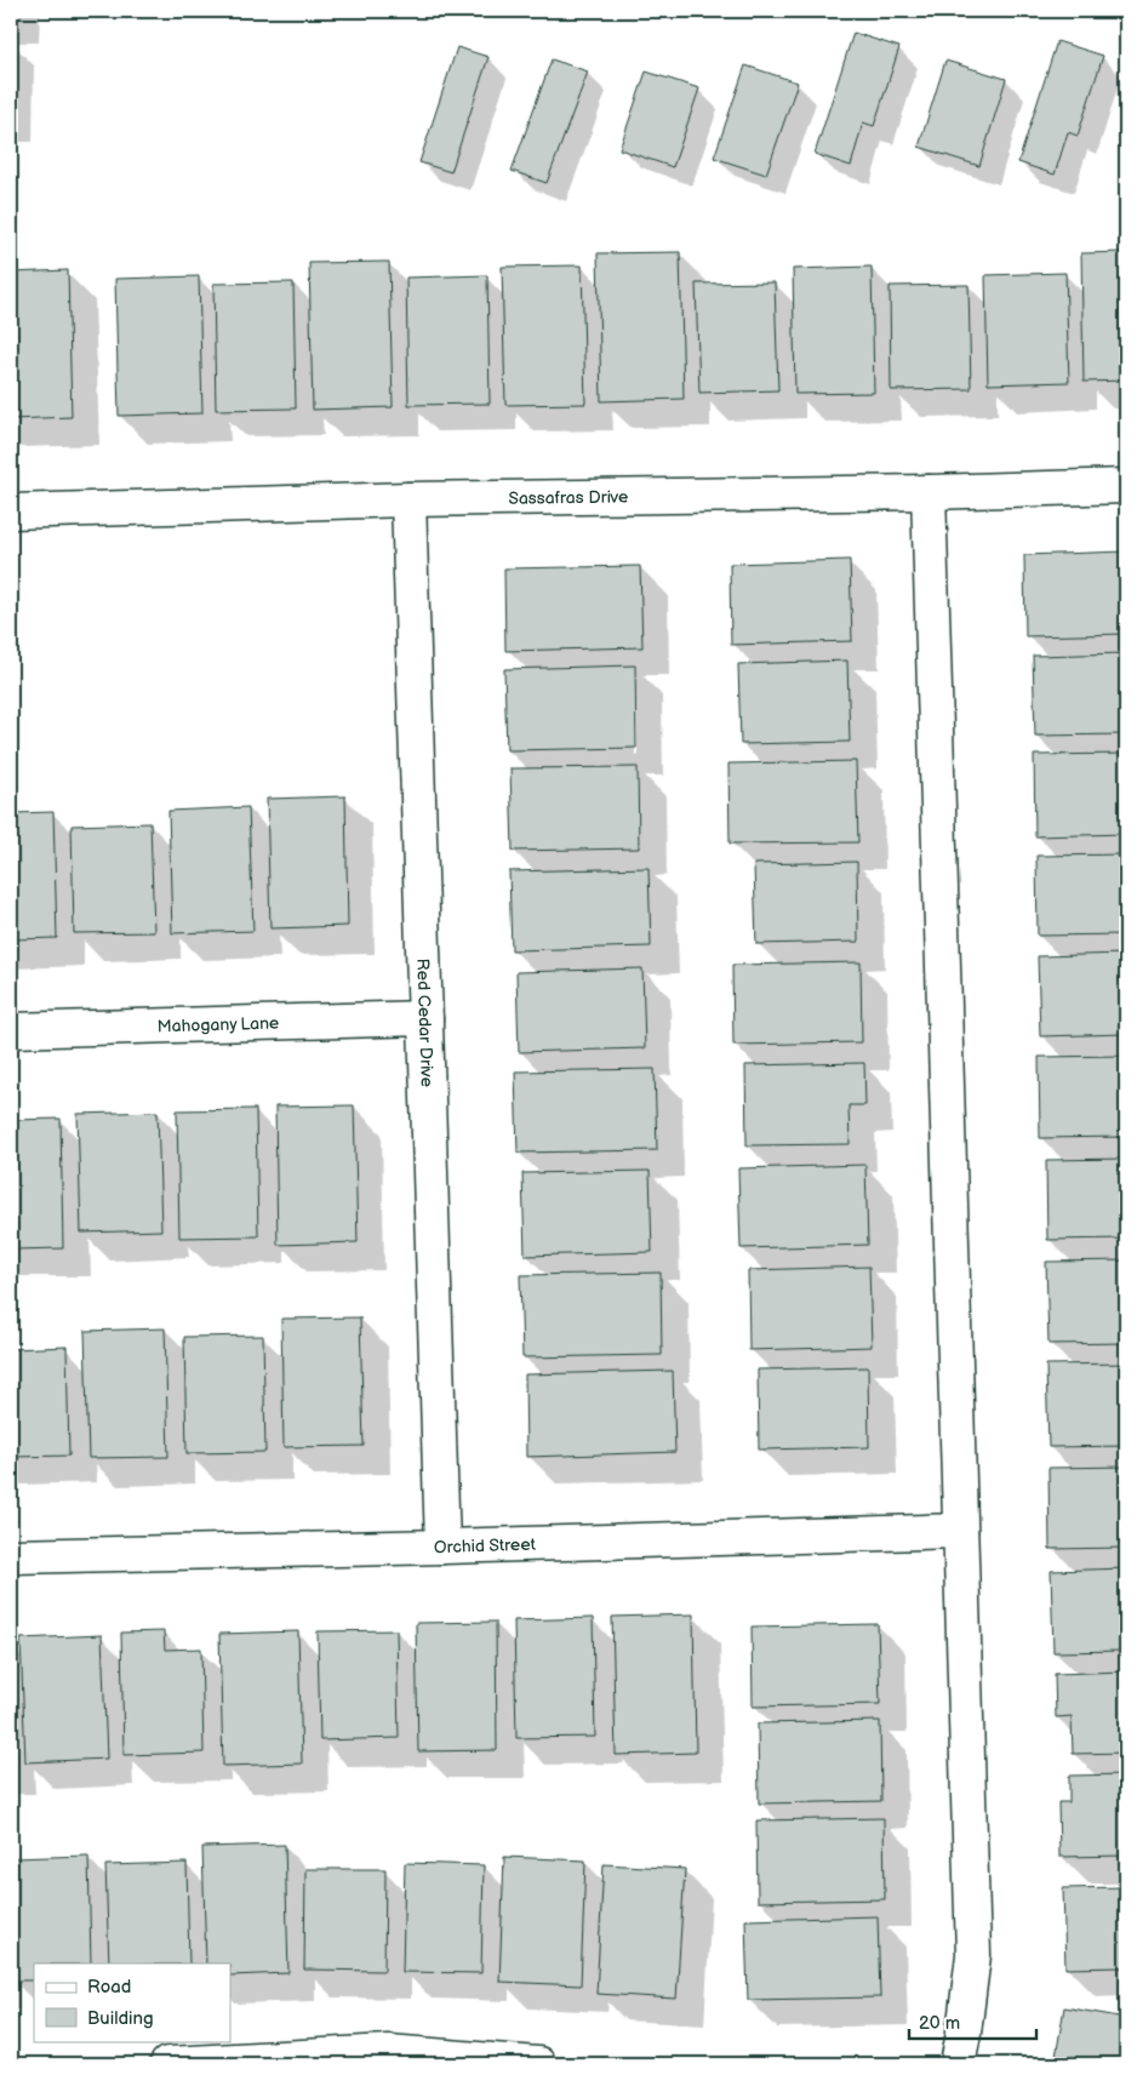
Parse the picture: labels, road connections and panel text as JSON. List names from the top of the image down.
{
  "streets": {
    "street": [
      "Sassafras Drive",
      "Red Cedar Drive",
      "Mahogany Lane",
      "Orchid Street"
    ]
  },
  "crossings": [
    ["Sassafras Drive", "Red Cedar Drive"],
    ["Red Cedar Drive", "Mahogany Lane"],
    ["Red Cedar Drive", "Orchid Street"]
  ],
  "legend": ["Road", "Building"],
  "scale_bar": "20 m"
}
